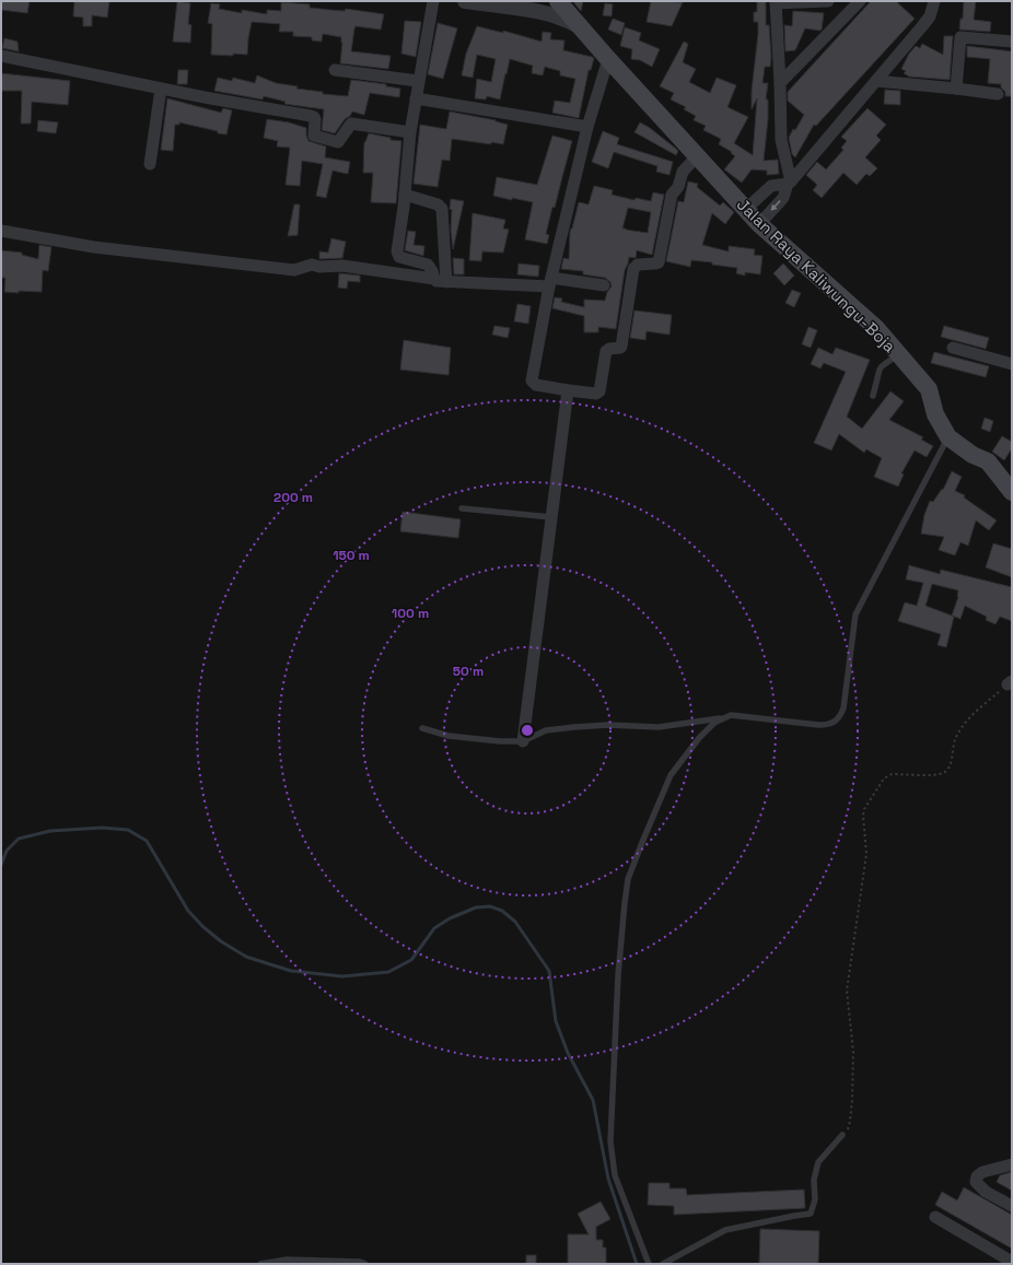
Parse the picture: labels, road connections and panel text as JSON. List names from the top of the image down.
{
  "streets": {
    "main road": ["Jalan Raya Kaliwungu-Boja"]
  },
  "rings": [
    "200 m",
    "150 m",
    "100 m",
    "50 m"
  ]
}
